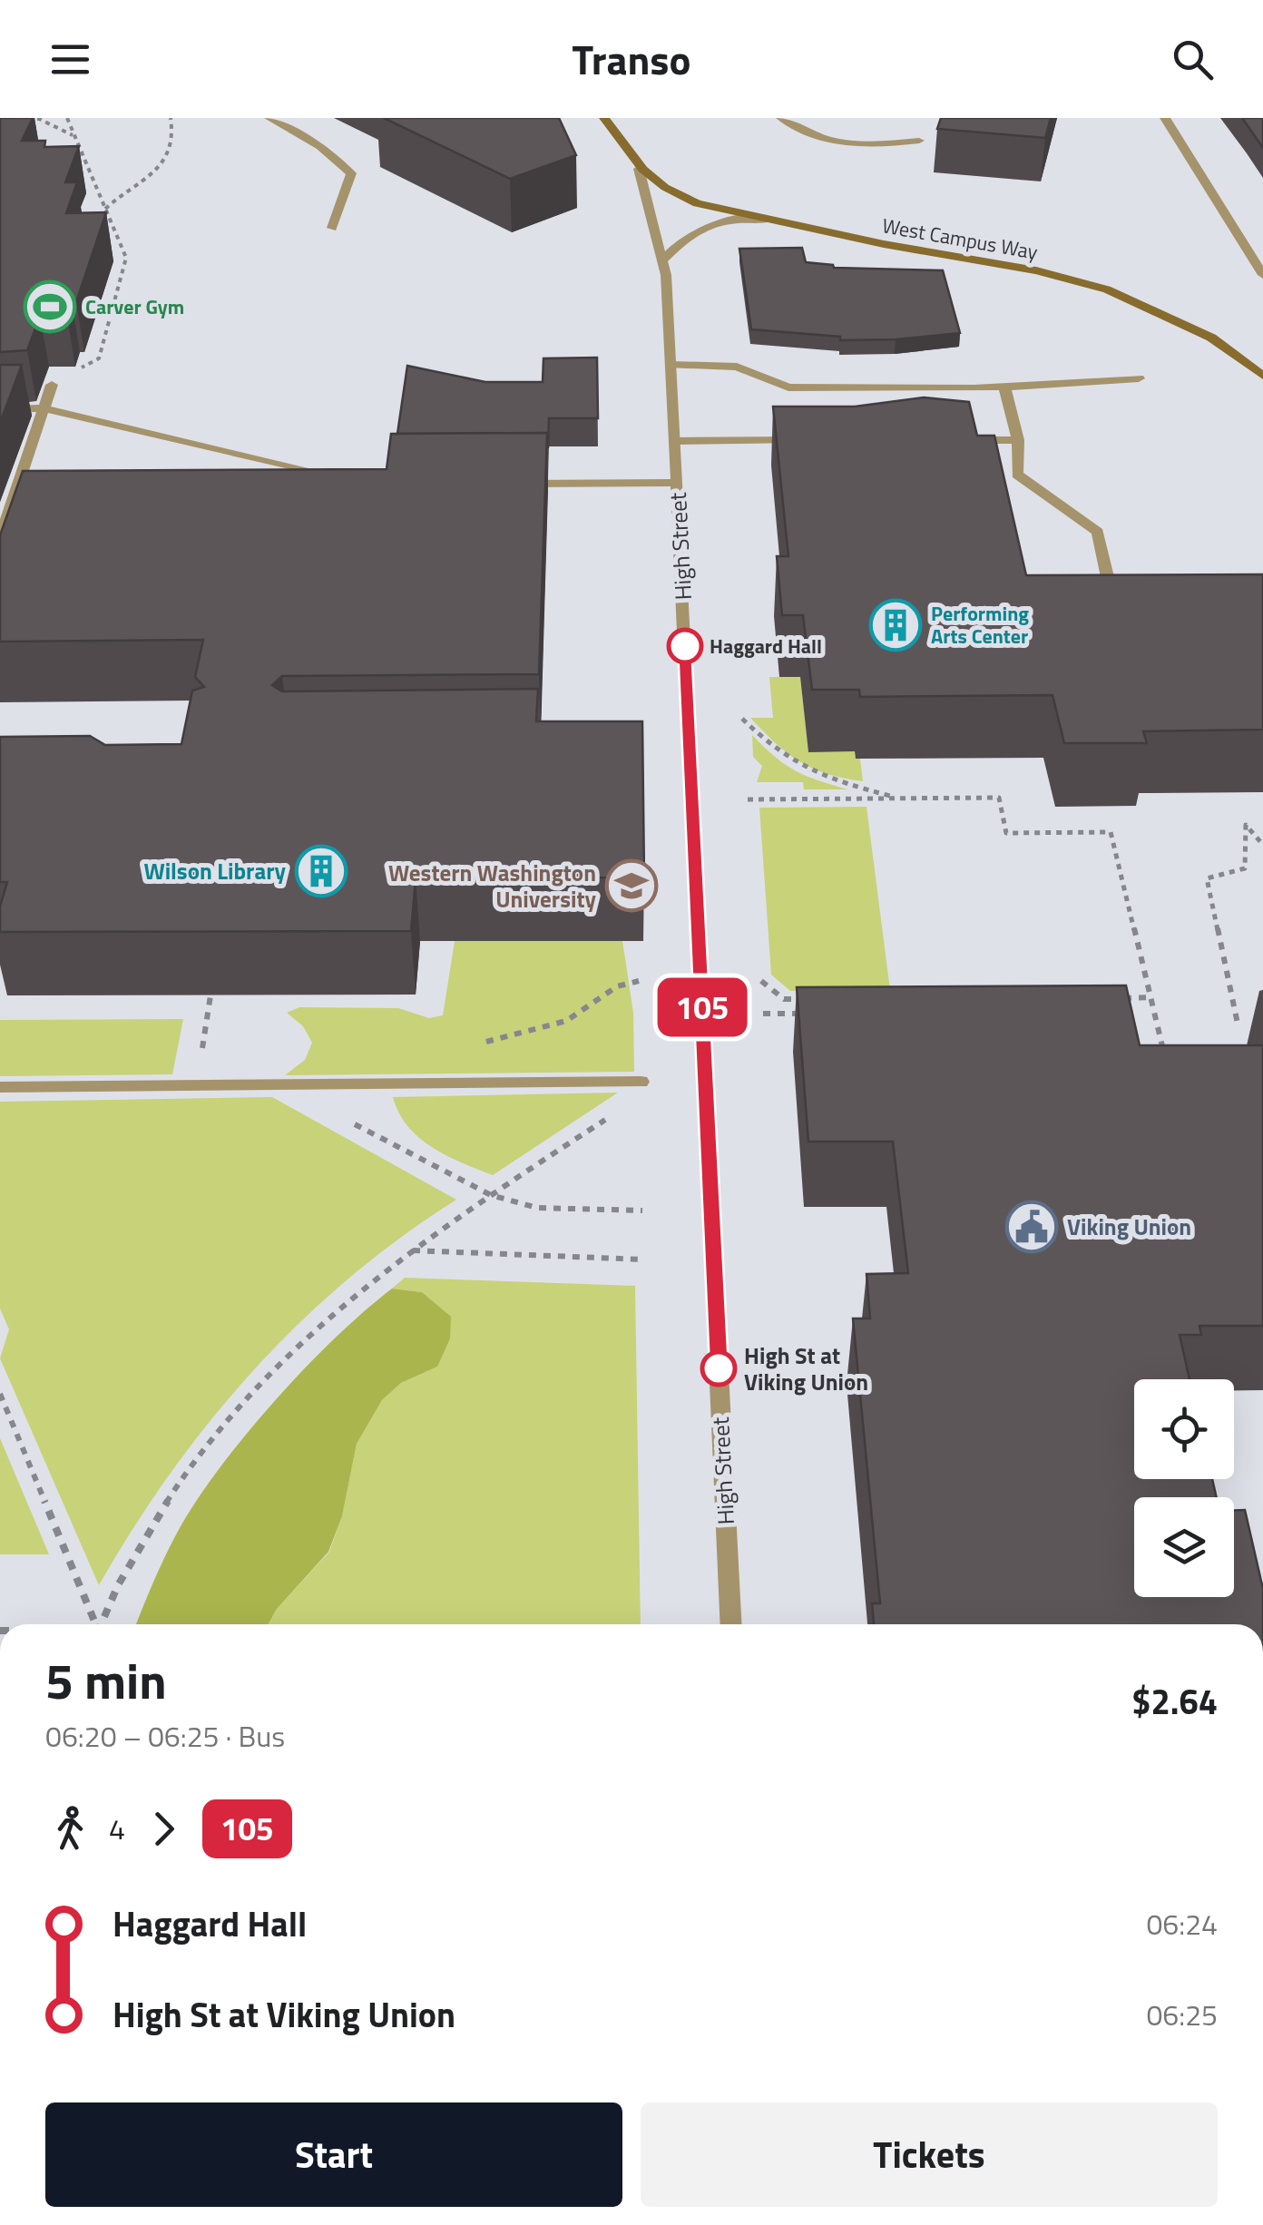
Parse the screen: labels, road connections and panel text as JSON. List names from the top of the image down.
{
  "streets": {
    "street": ["West Campus Way", "High Street"]
  },
  "crossings": [
    ["West Campus Way", "High Street"]
  ],
  "places": {
    "sports": ["Carver Gym"],
    "building": ["Performing Arts Center", "Wilson Library"],
    "other": ["Haggard Hall", "High St at Viking Union"],
    "school or university": ["Western Washington University"],
    "public building": ["Viking Union"]
  },
  "lines": ["bus line 105"],
  "page": {
    "header": "Transo",
    "on_map": "105",
    "heading": ["5 min", "06:20 – 06:25 · Bus", "$2.64"],
    "legs": ["4", "105"],
    "list": [
      {
        "name": "Haggard Hall",
        "value": "06:24"
      },
      {
        "name": "High St at Viking Union",
        "value": "06:25"
      }
    ],
    "buttons": ["Start", "Tickets"]
  }
}
